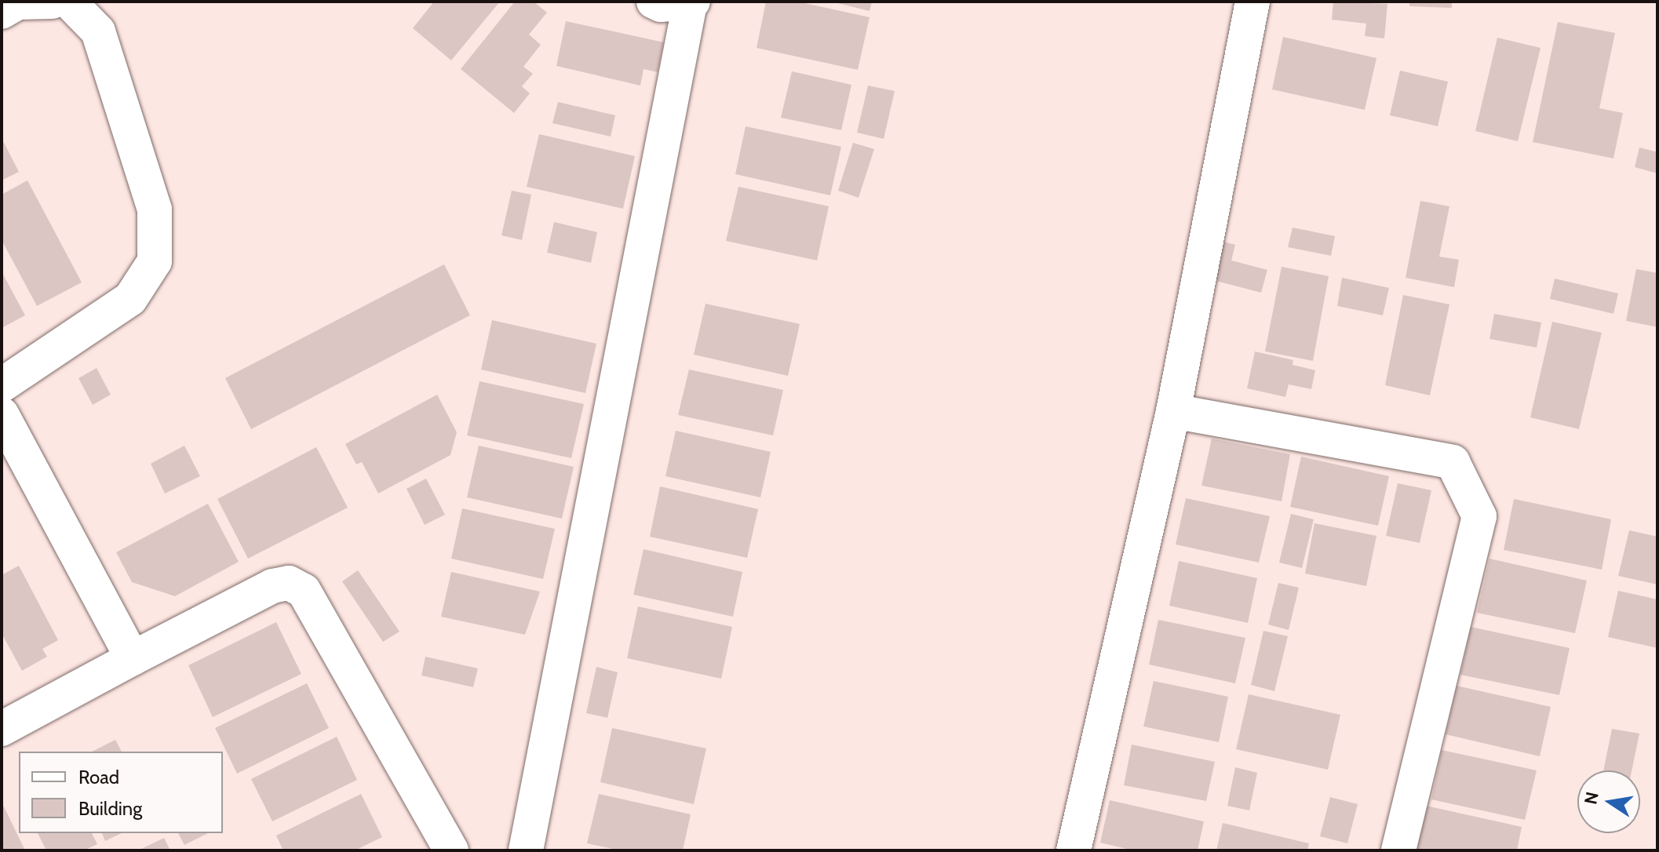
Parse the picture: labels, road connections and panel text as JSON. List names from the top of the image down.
{
  "legend": ["Road", "Building"],
  "north": "left"
}
